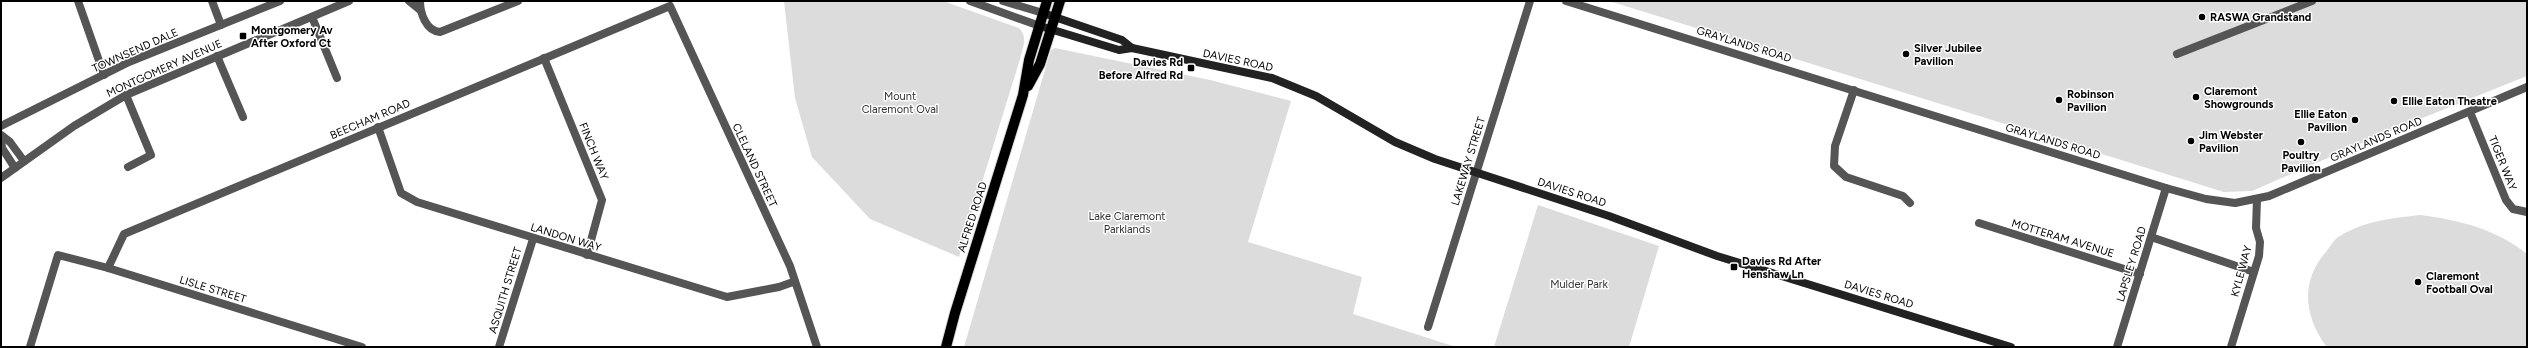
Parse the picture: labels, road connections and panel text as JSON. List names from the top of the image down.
{
  "streets": {
    "main road": ["DAVIES ROAD", "ALFRED ROAD"],
    "street": [
      "GRAYLANDS ROAD",
      "TOWNSEND DALE",
      "MONTGOMERY AVENUE",
      "BEECHAM ROAD",
      "FINCH WAY",
      "LAKEWAY STREET",
      "TIGER WAY",
      "CLELAND STREET",
      "LANDON WAY",
      "MOTTERAM AVENUE",
      "LAPSLEY ROAD",
      "KYLE WAY",
      "LISLE STREET",
      "ASQUITH STREET"
    ]
  },
  "crossings": [
    ["GRAYLANDS ROAD", "TIGER WAY"],
    ["GRAYLANDS ROAD", "LAPSLEY ROAD"],
    ["GRAYLANDS ROAD", "KYLE WAY"],
    ["DAVIES ROAD", "LAKEWAY STREET"],
    ["DAVIES ROAD", "ALFRED ROAD"],
    ["BEECHAM ROAD", "FINCH WAY"],
    ["BEECHAM ROAD", "CLELAND STREET"],
    ["BEECHAM ROAD", "LANDON WAY"],
    ["BEECHAM ROAD", "LISLE STREET"],
    ["FINCH WAY", "LANDON WAY"],
    ["CLELAND STREET", "LANDON WAY"],
    ["LANDON WAY", "ASQUITH STREET"],
    ["MOTTERAM AVENUE", "LAPSLEY ROAD"]
  ],
  "parks": ["Mount Claremont Oval", "Lake Claremont Parklands", "Mulder Park"],
  "places": {
    "other": [
      "RASWA Grandstand",
      "Silver Jubilee Pavilion",
      "Claremont Showgrounds",
      "Robinson Pavilion",
      "Ellie Eaton Theatre",
      "Ellie Eaton Pavilion",
      "Jim Webster Pavilion",
      "Poultry Pavilion",
      "Claremont Football Oval"
    ],
    "transit": ["Montgomery Av After Oxford Ct", "Davies Rd Before Alfred Rd", "Davies Rd After Henshaw Ln"]
  }
}
